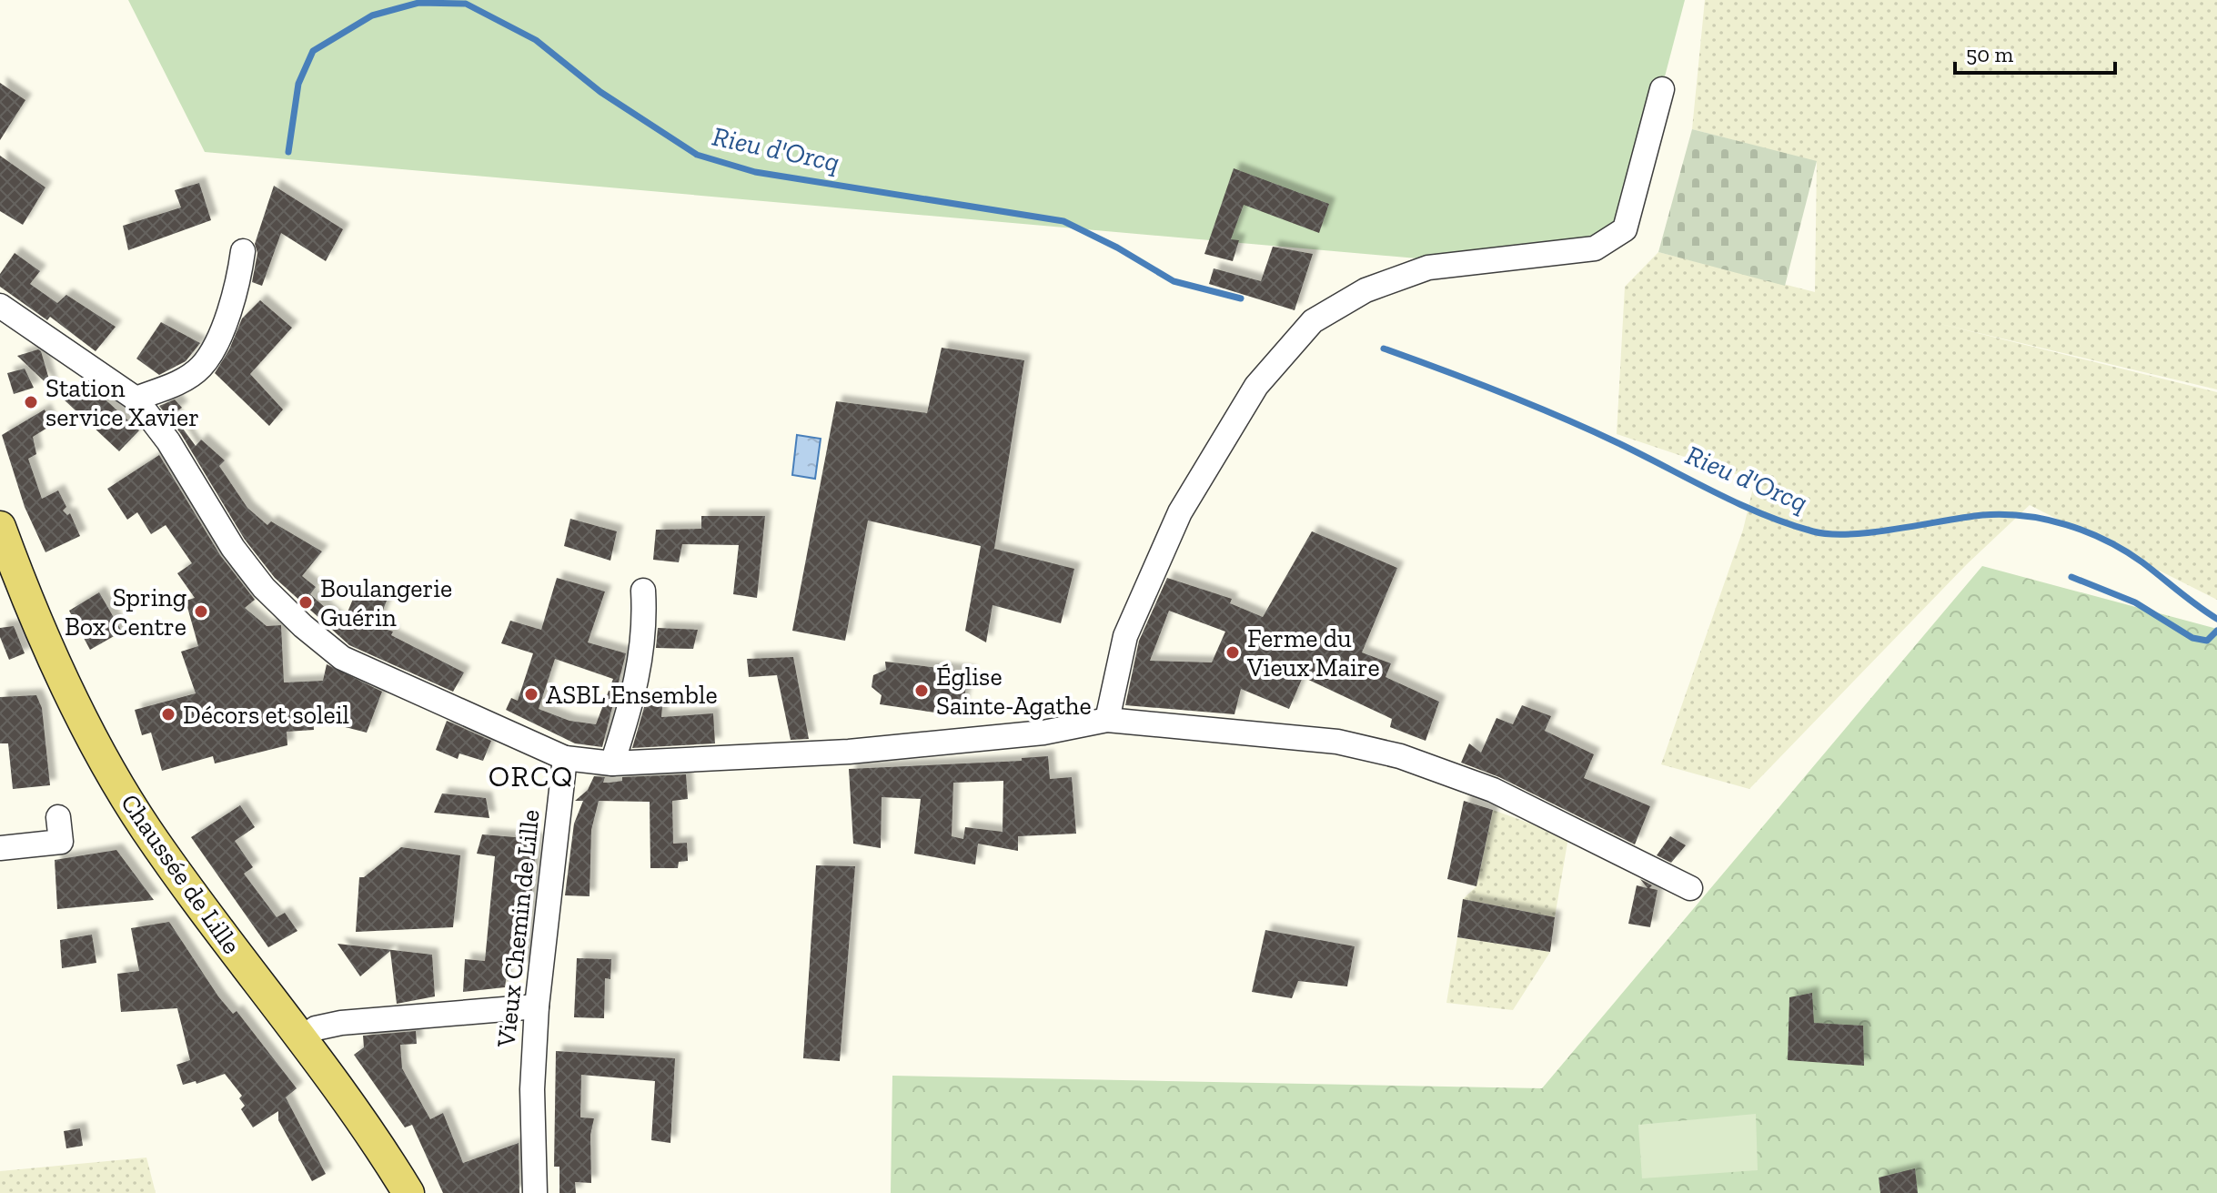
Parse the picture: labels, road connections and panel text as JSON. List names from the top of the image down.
{
  "streets": {
    "main road": ["Chaussée de Lille"],
    "street": ["Vieux Chemin de Lille"]
  },
  "crossings": [
    ["Chaussée de Lille", "Vieux Chemin de Lille"]
  ],
  "districts": ["ORCQ"],
  "water": ["Rieu d'Orcq"],
  "places": [
    "Station service Xavier",
    "Boulangerie Guérin",
    "Spring Box Centre",
    "Ferme du Vieux Maire",
    "Église Sainte-Agathe",
    "ASBL Ensemble",
    "Décors et soleil"
  ],
  "scale_bar": "50 m"
}
